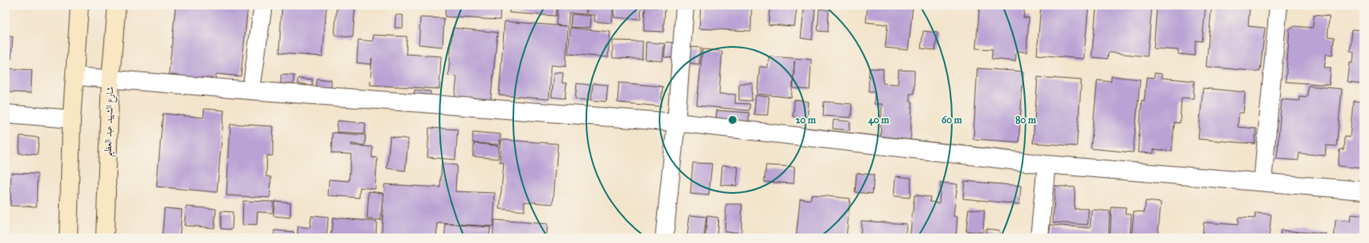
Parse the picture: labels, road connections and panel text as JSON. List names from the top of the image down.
{
  "streets": {
    "main road": ["شارع الشهيد عبد العظيم"]
  },
  "rings": [
    "20 m",
    "40 m",
    "60 m",
    "80 m"
  ]
}
